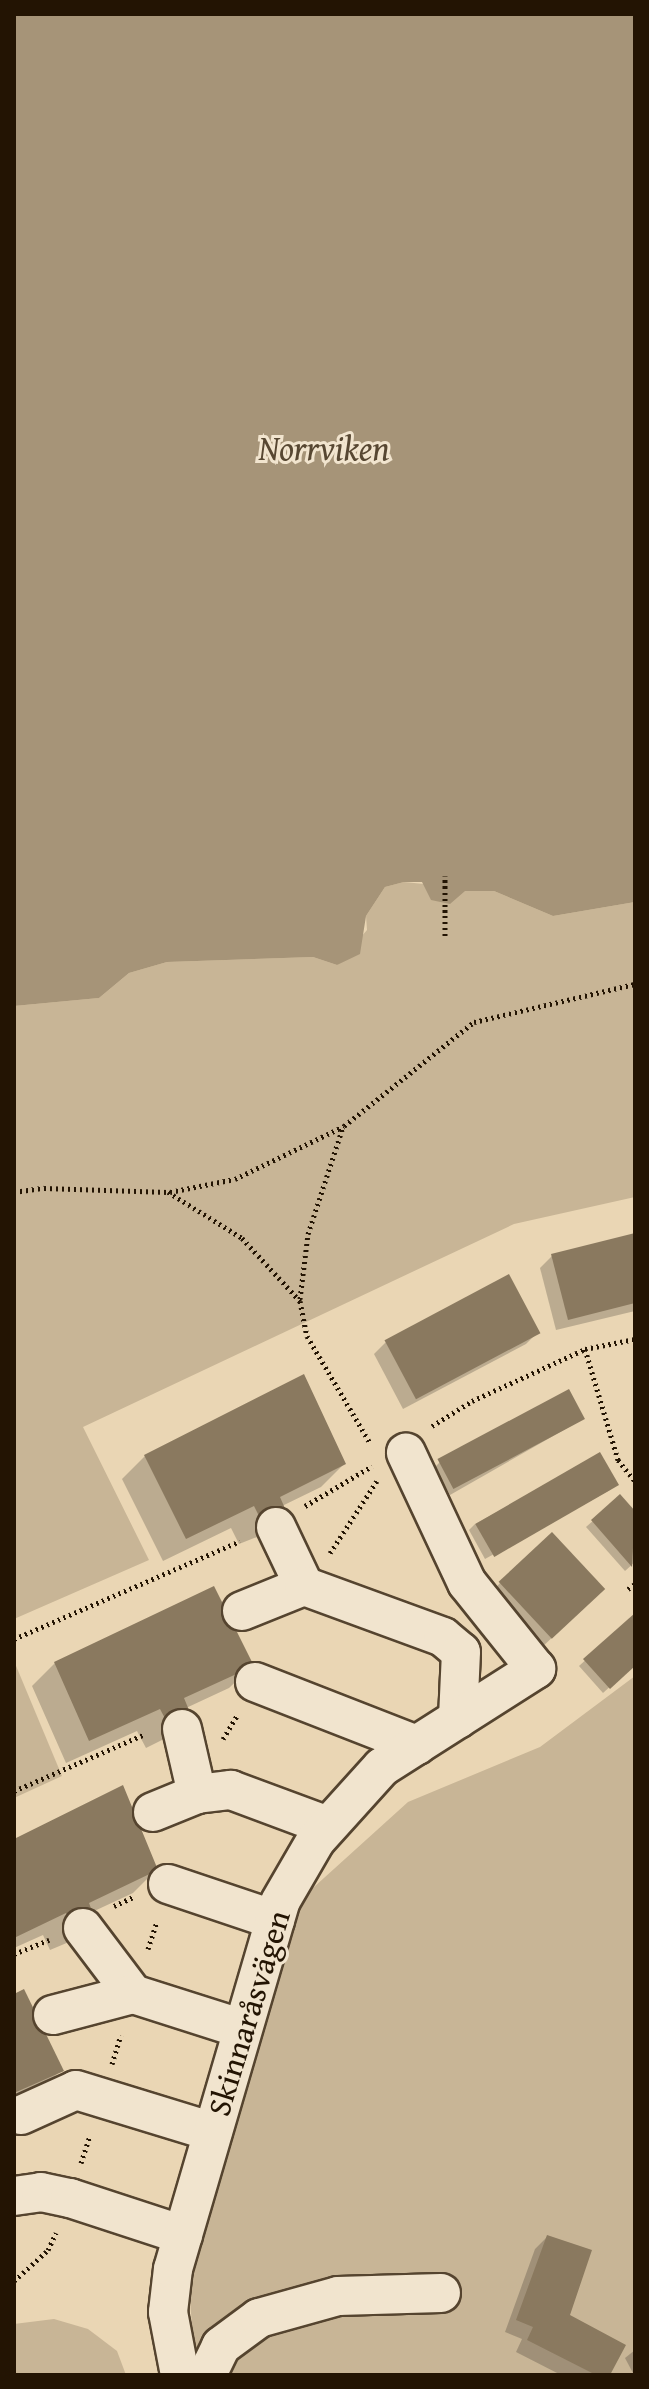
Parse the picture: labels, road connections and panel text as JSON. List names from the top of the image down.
{
  "streets": {
    "street": ["Skinnaråsvägen"]
  },
  "water": ["Norrviken"]
}
